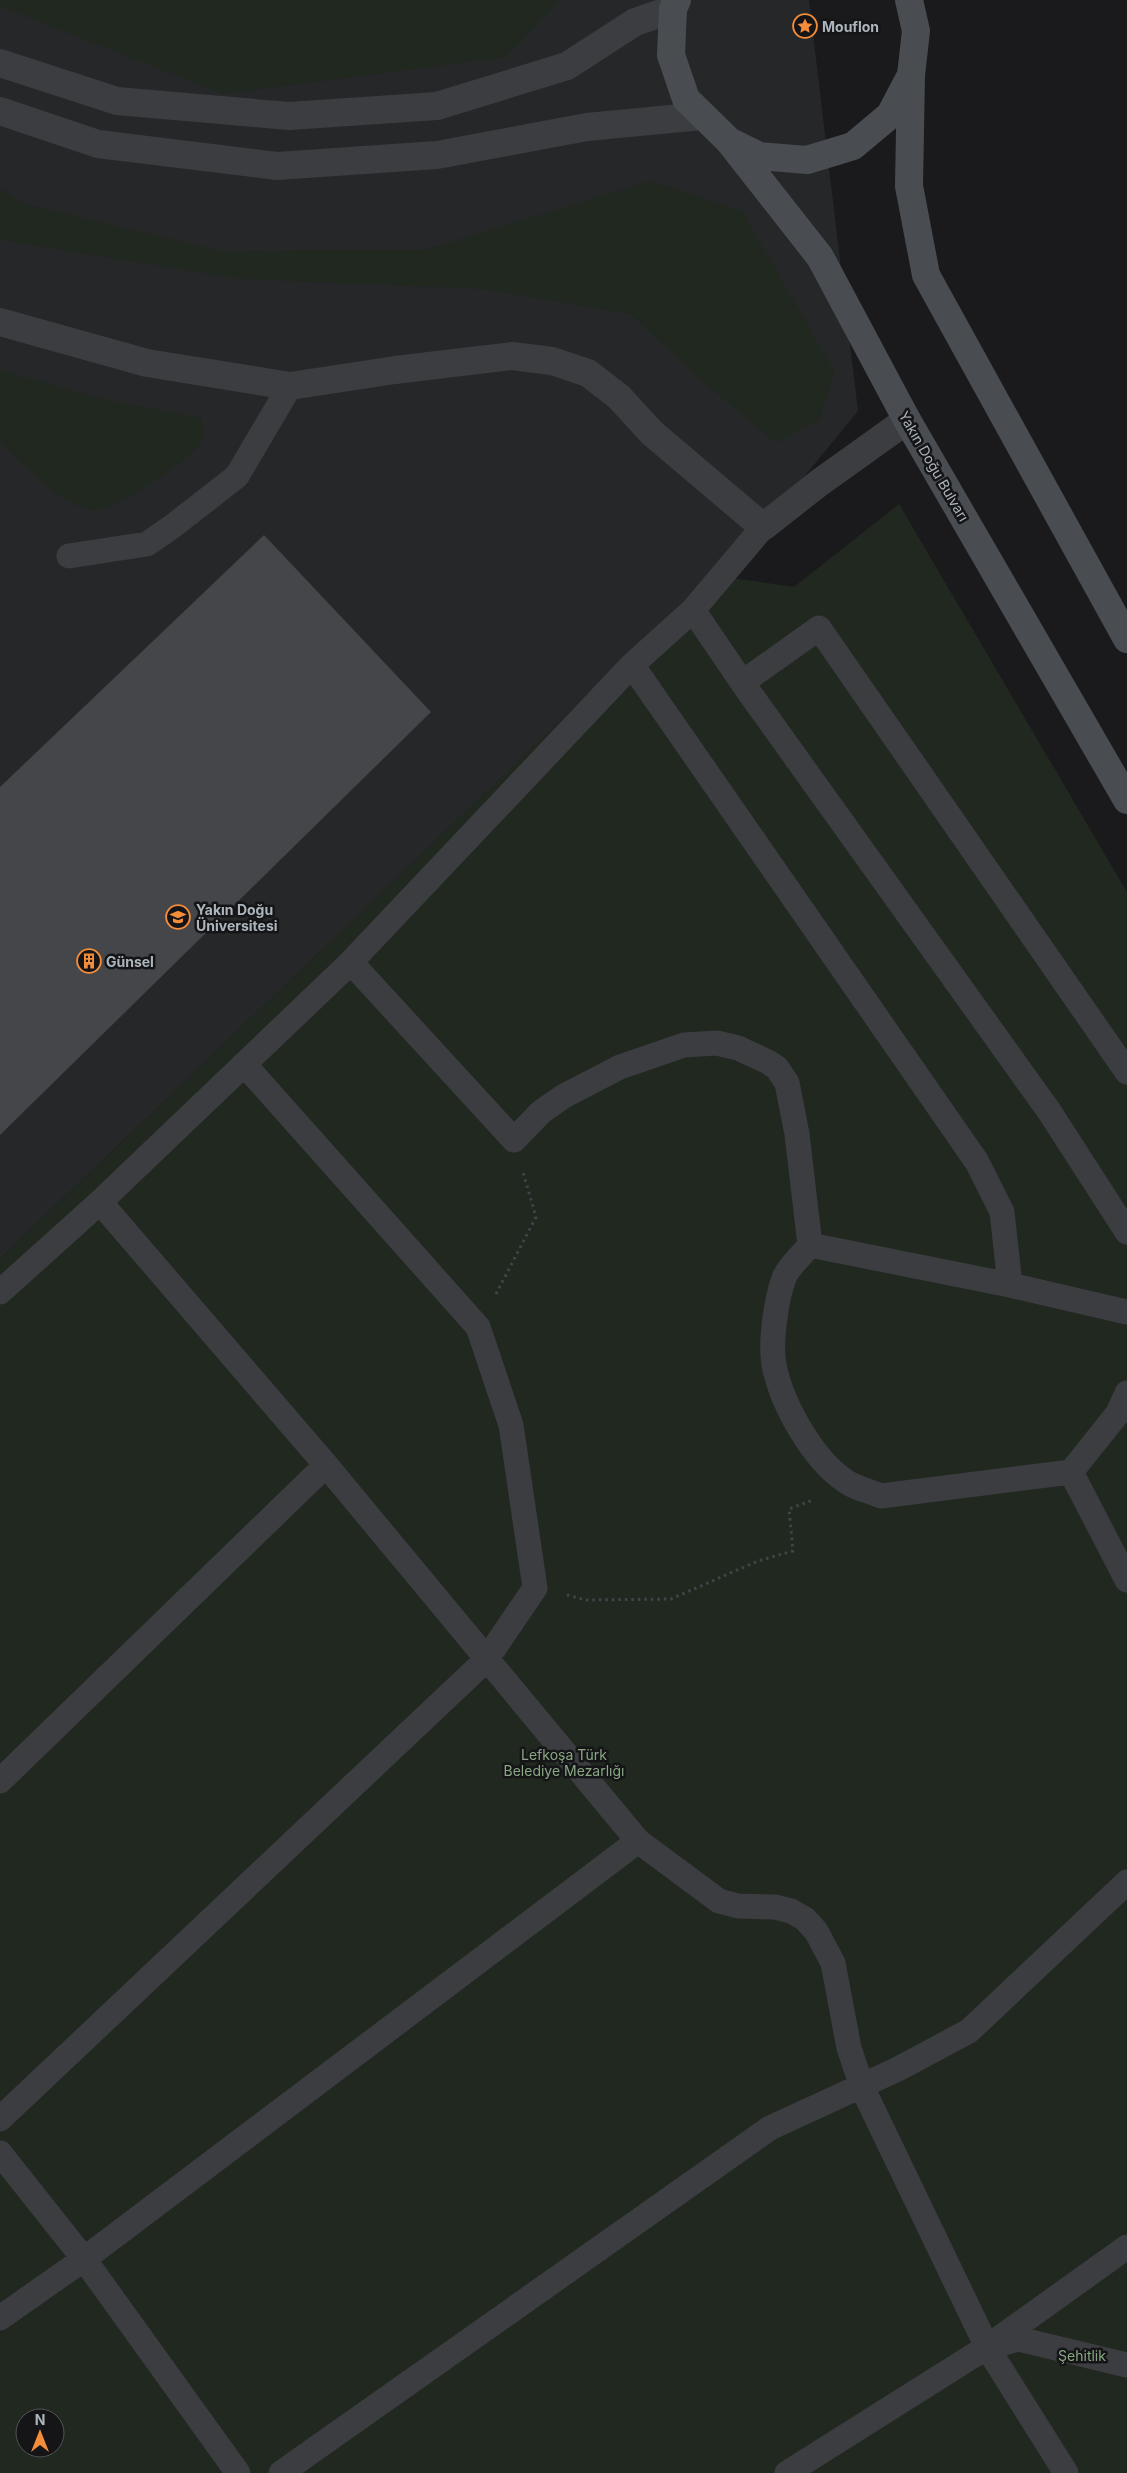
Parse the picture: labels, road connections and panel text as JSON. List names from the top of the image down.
{
  "streets": {
    "main road": ["Yakın Doğu Bulvarı"]
  },
  "parks": ["Lefkoşa Türk Belediye Mezarlığı", "Şehitlik"],
  "places": {
    "place": ["Mouflon"],
    "school or university": ["Yakın Doğu Üniversitesi"],
    "building": ["Günsel"]
  },
  "north": "top"
}
